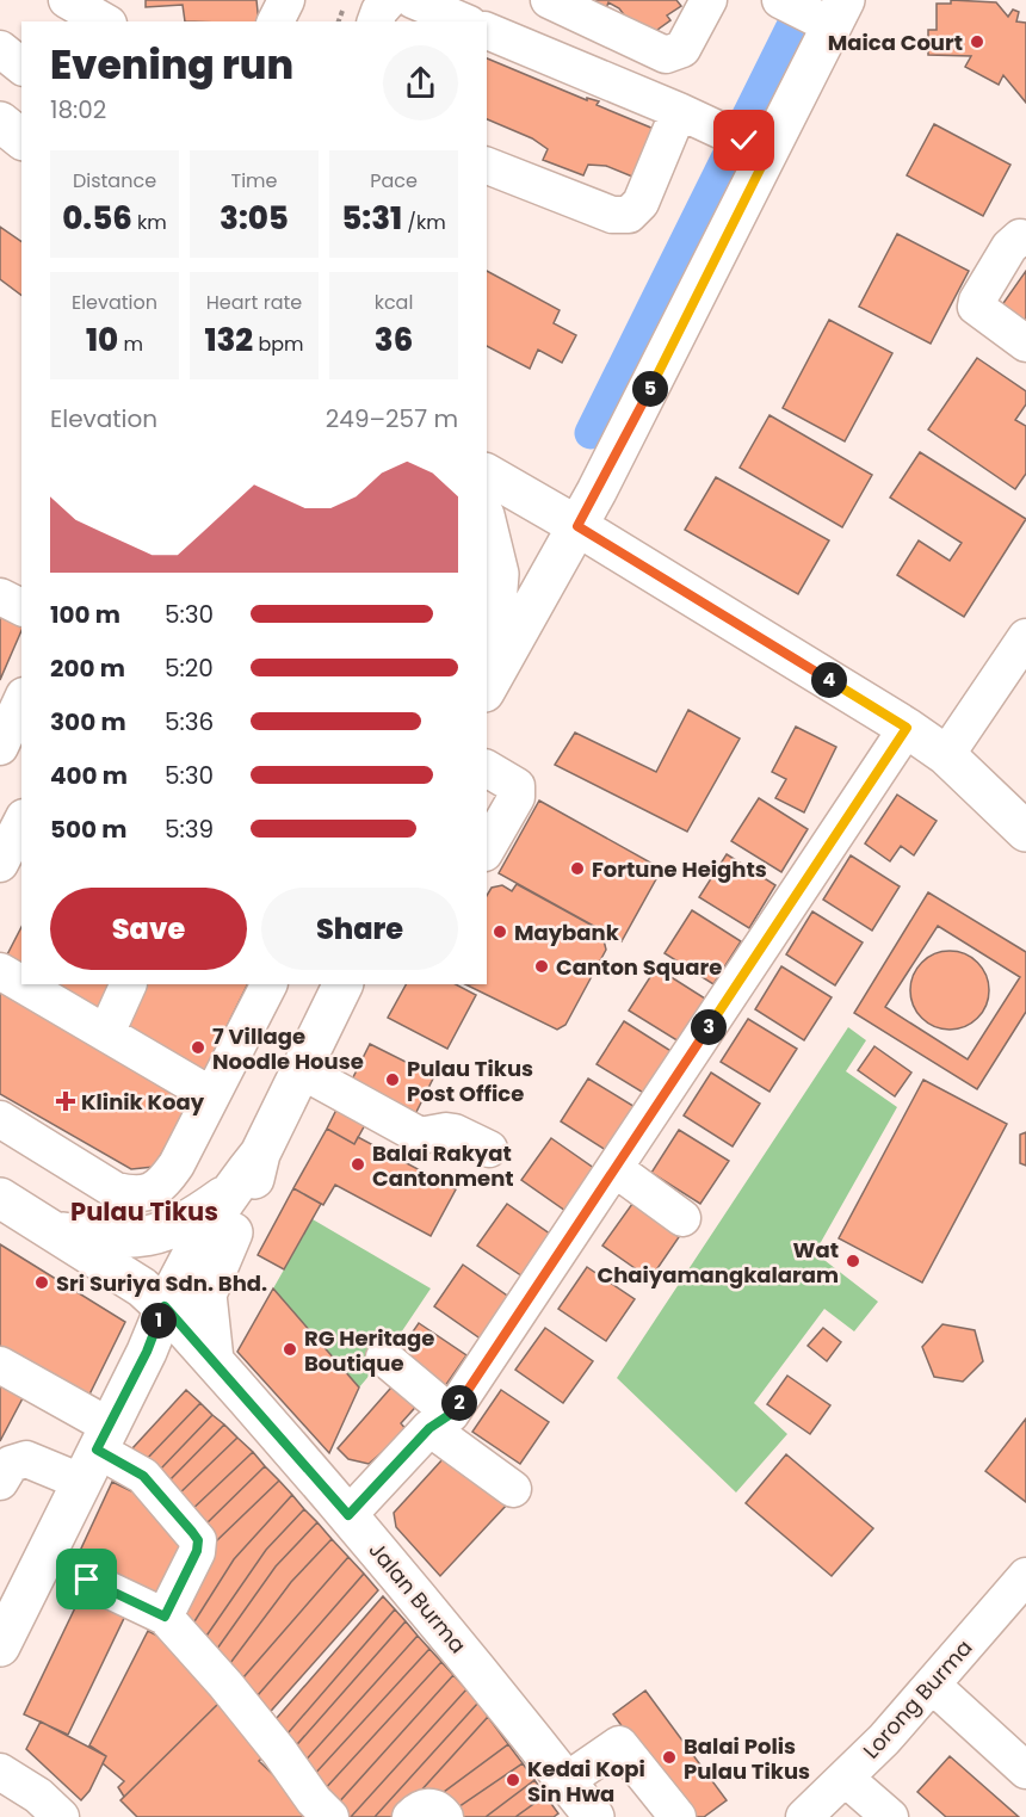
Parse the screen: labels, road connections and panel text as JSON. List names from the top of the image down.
{
  "streets": {
    "main road": ["Jalan Burma"],
    "street": ["Lorong Burma"]
  },
  "districts": ["Pulau Tikus"],
  "places": {
    "other": [
      "Maica Court",
      "Fortune Heights",
      "Maybank",
      "Canton Square",
      "7 Village Noodle House",
      "Pulau Tikus Post Office",
      "Balai Rakyat Cantonment",
      "Wat Chaiyamangkalaram",
      "Sri Suriya Sdn. Bhd.",
      "RG Heritage Boutique",
      "Balai Polis Pulau Tikus",
      "Kedai Kopi Sin Hwa"
    ],
    "health": ["Klinik Koay"]
  },
  "page": {
    "heading": ["Evening run", "18:02"],
    "stats": [
      ["Distance", "0.56 km"],
      ["Time", "3:05"],
      ["Pace", "5:31 /km"],
      ["Elevation", "10 m"],
      ["Heart rate", "132 bpm"],
      ["kcal", "36"]
    ],
    "pins": [
      "5",
      "4",
      "3",
      "1",
      "2"
    ],
    "chart": ["Elevation", "249–257 m"],
    "list": [
      {
        "name": "100 m",
        "note": "5:30"
      },
      {
        "name": "200 m",
        "note": "5:20"
      },
      {
        "name": "300 m",
        "note": "5:36"
      },
      {
        "name": "400 m",
        "note": "5:30"
      },
      {
        "name": "500 m",
        "note": "5:39"
      }
    ],
    "buttons": ["Save", "Share"]
  }
}
